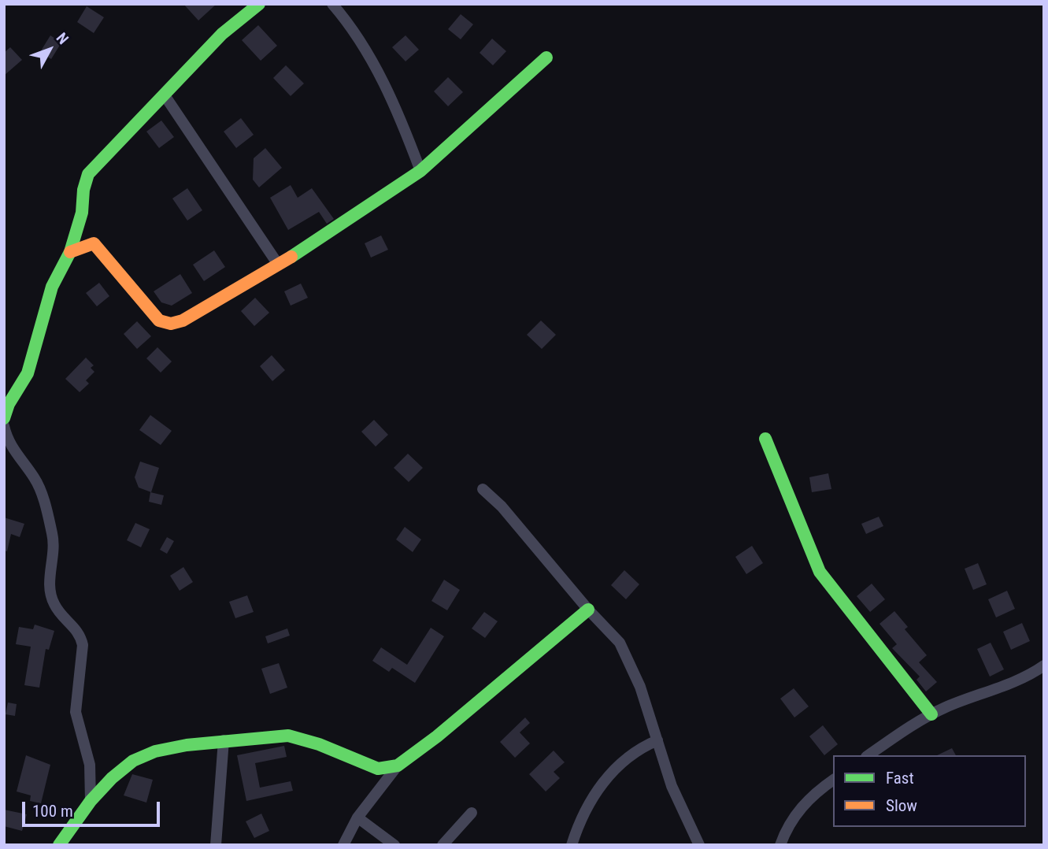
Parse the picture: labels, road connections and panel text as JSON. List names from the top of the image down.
{
  "legend": ["Fast", "Slow"],
  "scale_bar": "100 m",
  "north": "top right"
}
